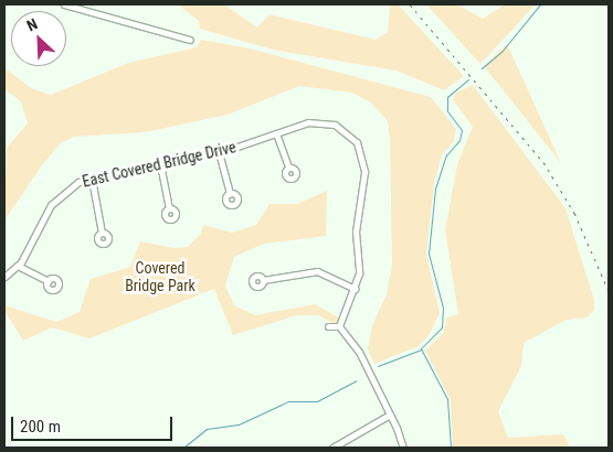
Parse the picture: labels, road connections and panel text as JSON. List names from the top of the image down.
{
  "streets": {
    "street": ["East Covered Bridge Drive"]
  },
  "parks": ["Covered Bridge Park"],
  "scale_bar": "200 m",
  "north": "top left"
}
